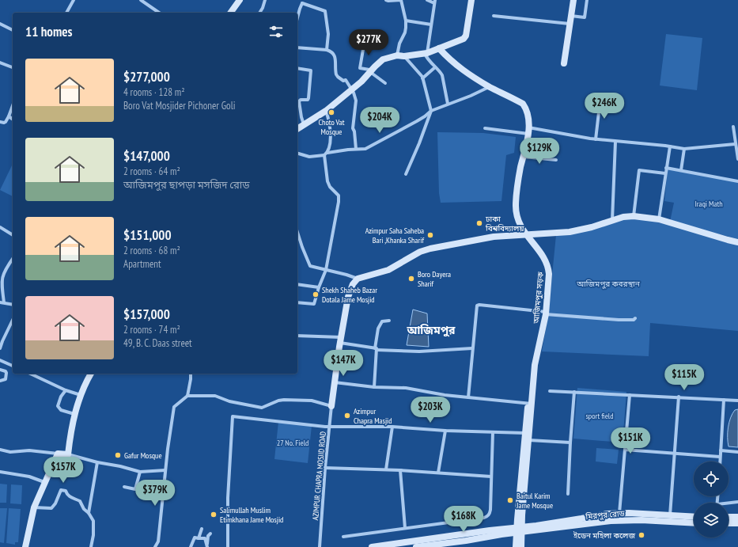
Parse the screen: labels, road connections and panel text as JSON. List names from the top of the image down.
{
  "streets": {
    "main road": ["আজিমপুর সড়ক", "মিরপুর রোড"],
    "street": ["AZIMPUR CHAPRA MOSJID ROAD"]
  },
  "crossings": [
    ["আজিমপুর সড়ক", "মিরপুর রোড"]
  ],
  "districts": ["আজিমপুর"],
  "parks": [
    "Iraqi Math",
    "আজিমপুর কবরস্থান",
    "sport field",
    "27 No. Field"
  ],
  "places": [
    "Choto Vat Mosque",
    "ঢাকা বিশ্ববিদ্যালয়",
    "Azimpur Saha Saheba Bari ,Khanka Sharif",
    "Boro Dayera Sharif",
    "Shekh Shaheb Bazar Dotala Jame Mosjid",
    "Azimpur Chapra Masjid",
    "Gafur Mosque",
    "Baitul Karim Jame Mosque",
    "Salimullah Muslim Etimkhana Jame Mosjid",
    "ইডেন মহিলা কলেজ"
  ],
  "page": {
    "heading": "11 homes",
    "price": [
      "$277K",
      "$246K",
      "$204K",
      "$129K",
      "$147K",
      "$115K",
      "$203K",
      "$151K",
      "$157K",
      "$379K",
      "$168K"
    ],
    "list": [
      {
        "name": "$277,000",
        "note": "4 rooms · 128 m² · Boro Vat Mosjider Pichoner Goli"
      },
      {
        "name": "$147,000",
        "note": "2 rooms · 64 m² · আজিমপুর ছাপড়া মসজিদ রোড"
      },
      {
        "name": "$151,000",
        "note": "2 rooms · 68 m² · Apartment"
      },
      {
        "name": "$157,000",
        "note": "2 rooms · 74 m² · 49, B. C. Daas street"
      }
    ]
  }
}
